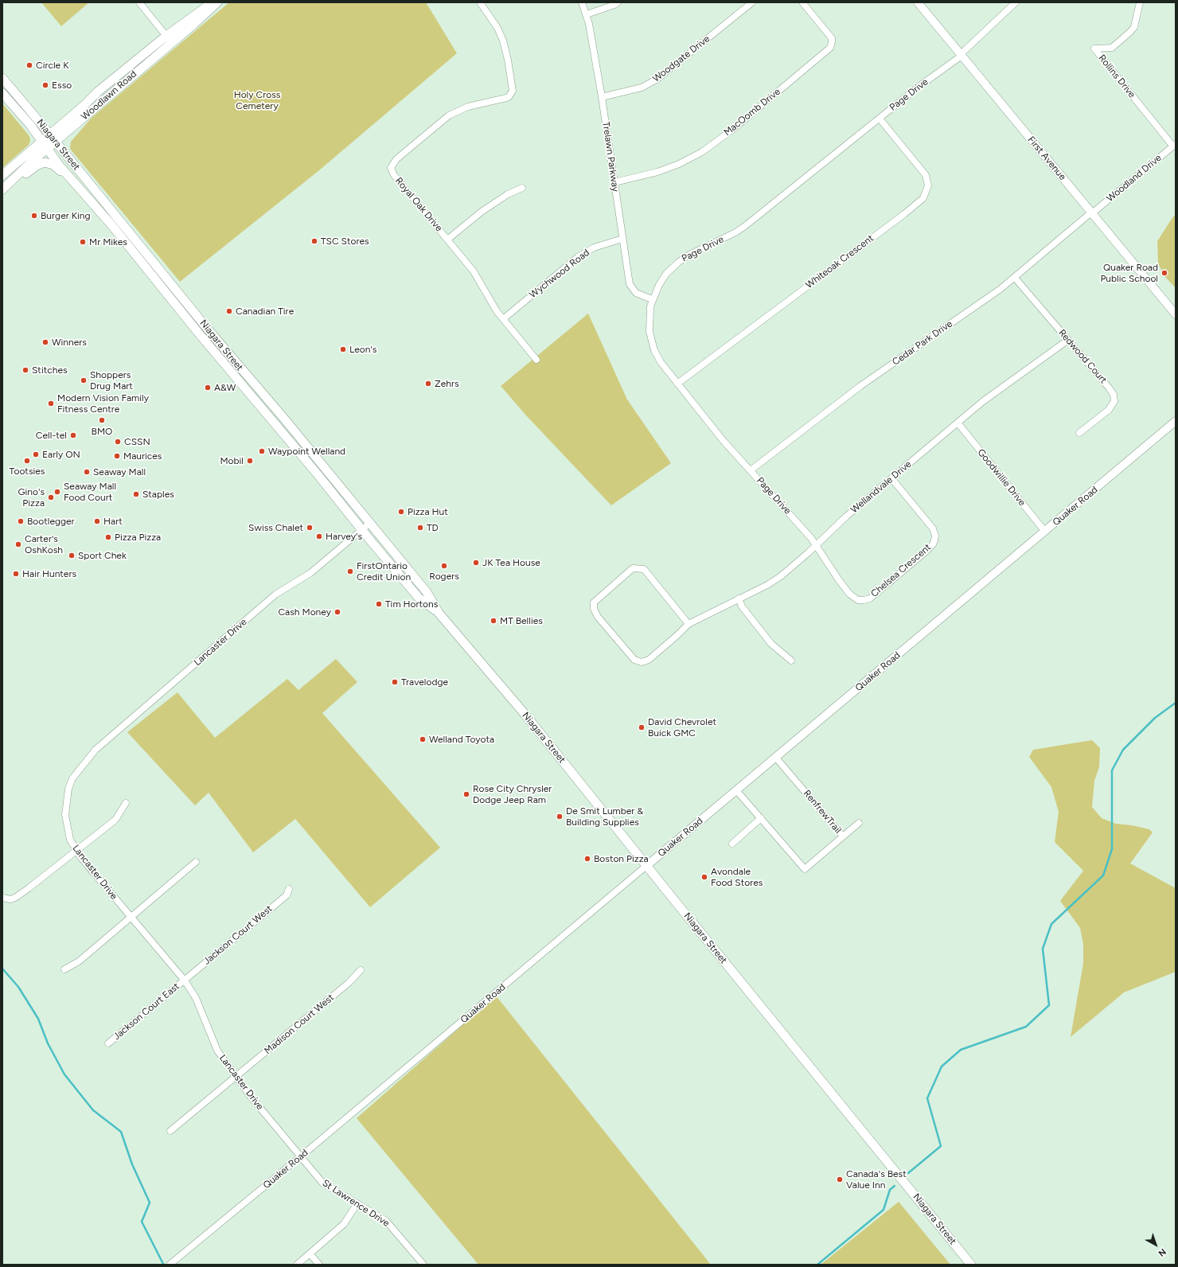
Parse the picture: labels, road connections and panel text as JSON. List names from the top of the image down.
{
  "streets": {
    "main road": ["Woodlawn Road", "Niagara Street"],
    "street": [
      "Woodgate Drive",
      "Rollins Drive",
      "Page Drive",
      "MacOomb Drive",
      "Trelawn Parkway",
      "First Avenue",
      "Woodland Drive",
      "Royal Oak Drive",
      "Whiteoak Crescent",
      "Wychwood Road",
      "Cedar Park Drive",
      "Redwood Court",
      "Goodwillie Drive",
      "Wellandvale Drive",
      "Quaker Road",
      "Chelsea Crescent",
      "Lancaster Drive",
      "RenfrewTrail",
      "Jackson Court West",
      "Jackson Court East",
      "Madison Court West",
      "St Lawrence Drive"
    ]
  },
  "crossings": [
    ["Woodgate Drive", "Trelawn Parkway"],
    ["Rollins Drive", "Woodland Drive"],
    ["Page Drive", "Trelawn Parkway"],
    ["Page Drive", "First Avenue"],
    ["Page Drive", "Whiteoak Crescent"],
    ["Page Drive", "Cedar Park Drive"],
    ["Page Drive", "Wellandvale Drive"],
    ["Page Drive", "Chelsea Crescent"],
    ["Woodlawn Road", "Niagara Street"],
    ["MacOomb Drive", "Trelawn Parkway"],
    ["Niagara Street", "Quaker Road"],
    ["Niagara Street", "Lancaster Drive"],
    ["Trelawn Parkway", "Wychwood Road"],
    ["First Avenue", "Woodland Drive"],
    ["First Avenue", "Cedar Park Drive"],
    ["Woodland Drive", "Cedar Park Drive"],
    ["Royal Oak Drive", "Wychwood Road"],
    ["Cedar Park Drive", "Redwood Court"],
    ["Redwood Court", "Wellandvale Drive"],
    ["Goodwillie Drive", "Wellandvale Drive"],
    ["Goodwillie Drive", "Quaker Road"],
    ["Wellandvale Drive", "Chelsea Crescent"],
    ["Quaker Road", "Lancaster Drive"],
    ["Quaker Road", "RenfrewTrail"],
    ["Quaker Road", "St Lawrence Drive"],
    ["Lancaster Drive", "Jackson Court West"],
    ["Lancaster Drive", "Jackson Court East"],
    ["Lancaster Drive", "Madison Court West"],
    ["Lancaster Drive", "St Lawrence Drive"],
    ["Jackson Court West", "Jackson Court East"]
  ],
  "parks": ["Holy Cross Cemetery"],
  "places": [
    "Circle K",
    "Esso",
    "Burger King",
    "TSC Stores",
    "Mr Mikes",
    "Quaker Road Public School",
    "Canadian Tire",
    "Winners",
    "Leon's",
    "Stitches",
    "Shoppers Drug Mart",
    "Zehrs",
    "A&W",
    "Modern Vision Family Fitness Centre",
    "BMO",
    "Cell-tel",
    "CSSN",
    "Waypoint Welland",
    "Early ON",
    "Maurices",
    "Tootsies",
    "Mobil",
    "Seaway Mall",
    "Seaway Mall Food Court",
    "Staples",
    "Gino's Pizza",
    "Pizza Hut",
    "Bootlegger",
    "Hart",
    "Swiss Chalet",
    "TD",
    "Harvey's",
    "Pizza Pizza",
    "Carter's OshKosh",
    "Sport Chek",
    "JK Tea House",
    "Rogers",
    "FirstOntario Credit Union",
    "Hair Hunters",
    "Tim Hortons",
    "Cash Money",
    "MT Bellies",
    "Travelodge",
    "David Chevrolet Buick GMC",
    "Welland Toyota",
    "Rose City Chrysler Dodge Jeep Ram",
    "De Smit Lumber & Building Supplies",
    "Boston Pizza",
    "Avondale Food Stores",
    "Canada's Best Value Inn"
  ],
  "north": "bottom right"
}
